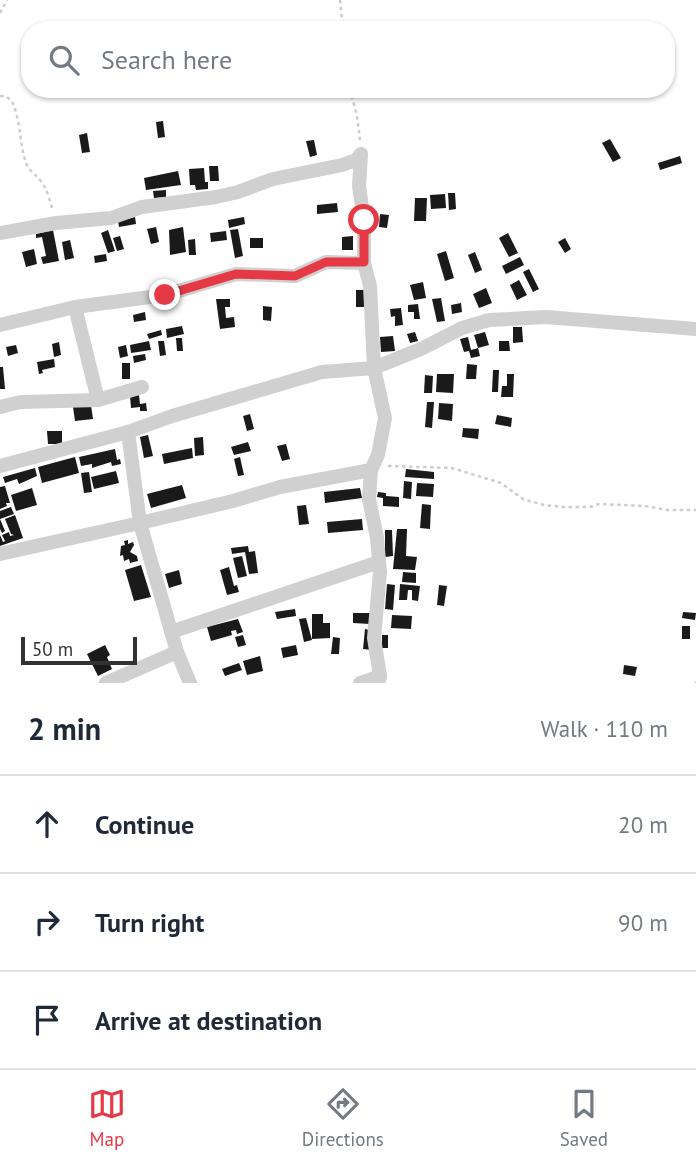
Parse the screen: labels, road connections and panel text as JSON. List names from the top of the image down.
{
  "scale_bar": "50 m",
  "page": {
    "search": "Search here",
    "scale": "50 m",
    "heading": ["2 min", "Walk · 110 m"],
    "list": [
      ["Continue", "20 m"],
      ["Turn right", "90 m"],
      "Arrive at destination"
    ],
    "nav": ["Map", "Directions", "Saved"]
  }
}
